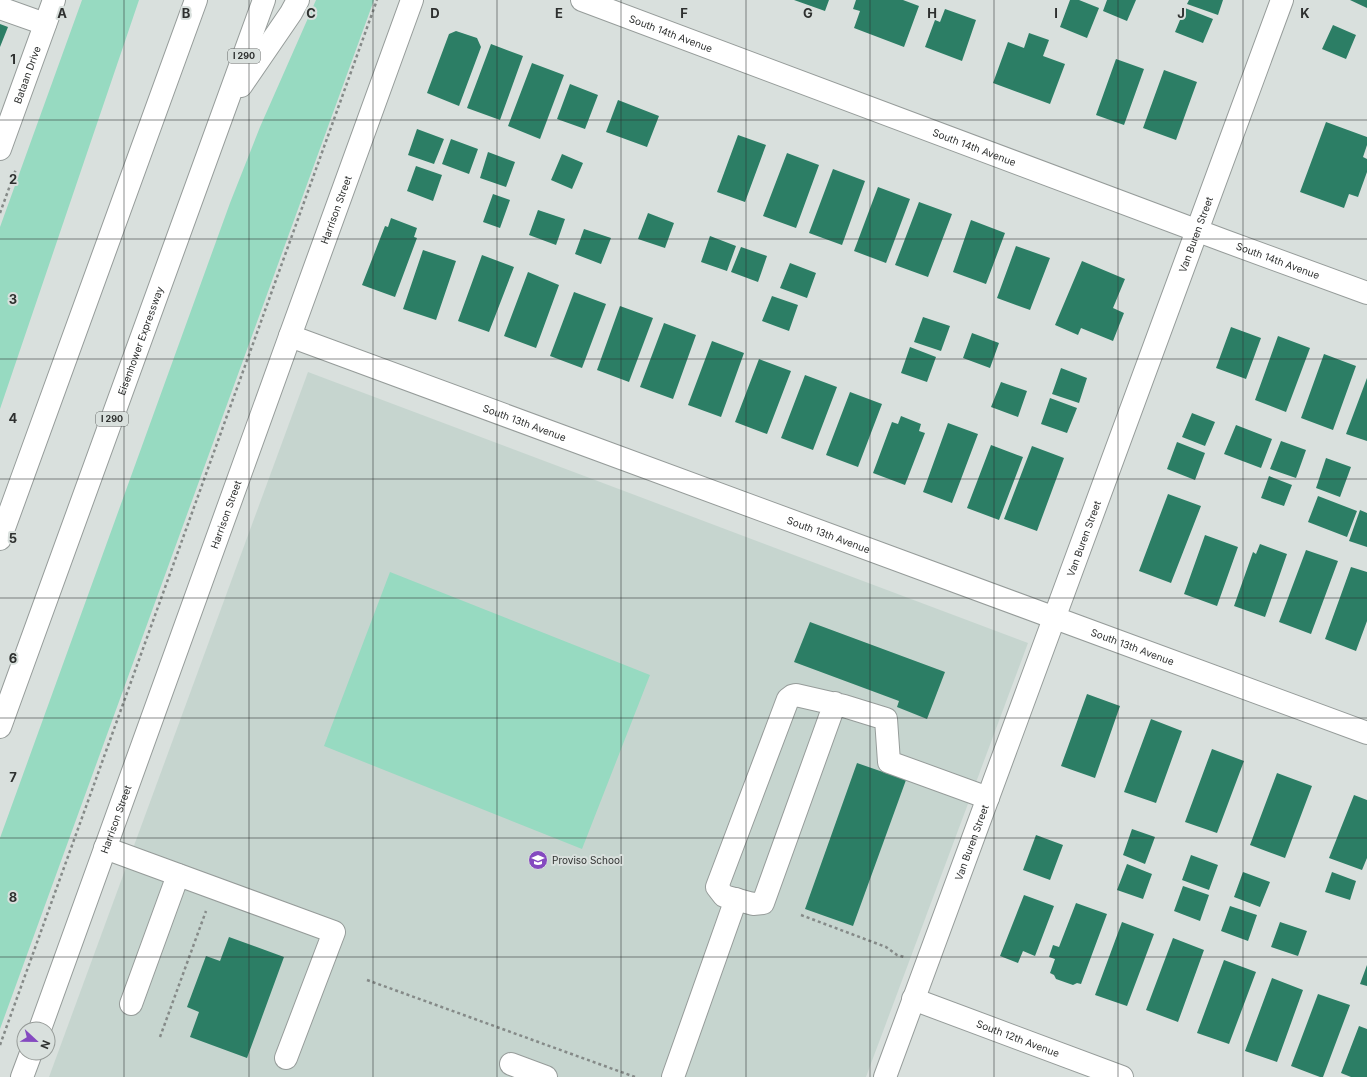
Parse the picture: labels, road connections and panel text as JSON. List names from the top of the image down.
{
  "streets": {
    "main road": [
      "South 14th Avenue",
      "I 290",
      "Bataan Drive",
      "Harrison Street",
      "Van Buren Street",
      "Eisenhower Expressway",
      "South 13th Avenue",
      "South 12th Avenue"
    ]
  },
  "crossings": [
    ["South 14th Avenue", "Van Buren Street"],
    ["Harrison Street", "South 13th Avenue"],
    ["Van Buren Street", "South 13th Avenue"],
    ["Van Buren Street", "South 12th Avenue"]
  ],
  "places": {
    "school or university": ["Proviso School"]
  },
  "north": "right",
  "grid": {
    "columns": [
      "A",
      "B",
      "C",
      "D",
      "E",
      "F",
      "G",
      "H",
      "I",
      "J",
      "K"
    ],
    "rows": [
      "1",
      "2",
      "3",
      "4",
      "5",
      "6",
      "7",
      "8"
    ]
  }
}
